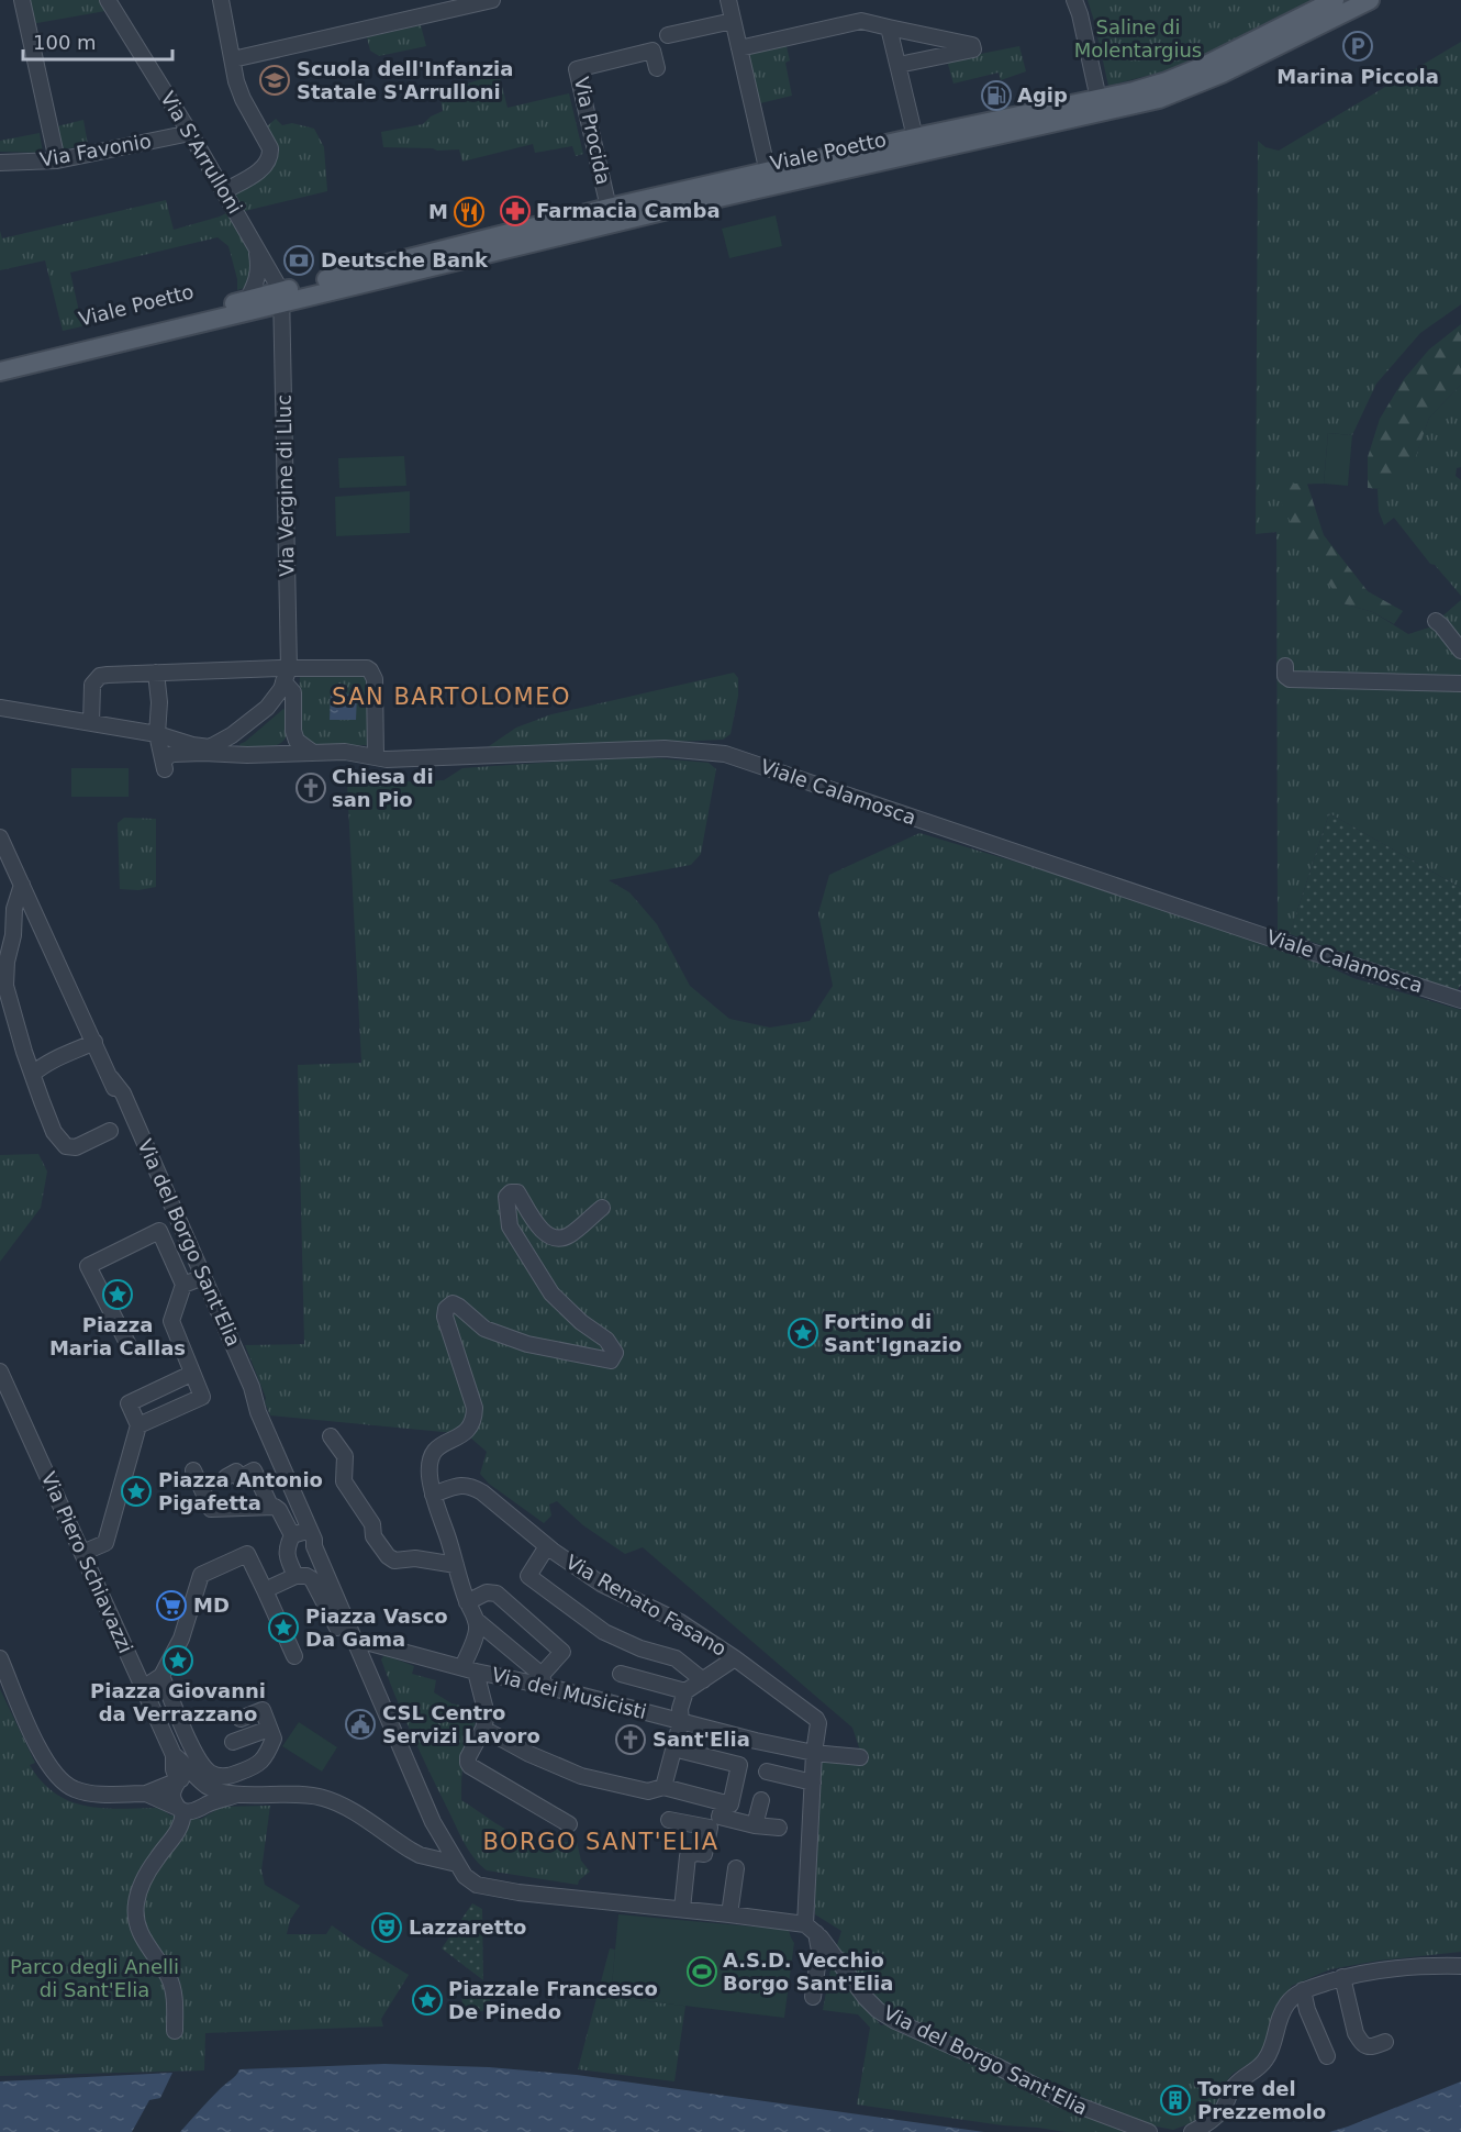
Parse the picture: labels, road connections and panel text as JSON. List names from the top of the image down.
{
  "streets": {
    "main road": ["Viale Poetto"],
    "street": [
      "Via Procida",
      "Via Favonio",
      "Via S'Arrulloni",
      "Via Vergine di Lluc",
      "Viale Calamosca",
      "Via del Borgo Sant'Elia",
      "Via Piero Schiavazzi",
      "Via Renato Fasano",
      "Via dei Musicisti"
    ]
  },
  "crossings": [
    ["Via Procida", "Viale Poetto"],
    ["Via Favonio", "Via S'Arrulloni"],
    ["Viale Poetto", "Via S'Arrulloni"],
    ["Viale Poetto", "Via Vergine di Lluc"],
    ["Via S'Arrulloni", "Via Vergine di Lluc"],
    ["Via Vergine di Lluc", "Viale Calamosca"],
    ["Via del Borgo Sant'Elia", "Via Piero Schiavazzi"],
    ["Via del Borgo Sant'Elia", "Via Renato Fasano"],
    ["Via del Borgo Sant'Elia", "Via dei Musicisti"],
    ["Via Renato Fasano", "Via dei Musicisti"]
  ],
  "districts": ["SAN BARTOLOMEO", "BORGO SANT'ELIA"],
  "parks": ["Saline di Molentargius", "Parco degli Anelli di Sant'Elia"],
  "places": {
    "parking": ["Marina Piccola"],
    "school or university": ["Scuola dell'Infanzia Statale S'Arrulloni"],
    "fuel station": ["Agip"],
    "pharmacy": ["Farmacia Camba"],
    "restaurant": ["M"],
    "bank": ["Deutsche Bank"],
    "church": ["Chiesa di san Pio", "Sant'Elia"],
    "place": [
      "Piazza Maria Callas",
      "Fortino di Sant'Ignazio",
      "Piazza Antonio Pigafetta",
      "Piazza Vasco Da Gama",
      "Piazza Giovanni da Verrazzano",
      "Piazzale Francesco De Pinedo"
    ],
    "supermarket": ["MD"],
    "public building": ["CSL Centro Servizi Lavoro"],
    "theatre": ["Lazzaretto"],
    "sports": ["A.S.D. Vecchio Borgo Sant'Elia"],
    "building": ["Torre del Prezzemolo"]
  },
  "scale_bar": "100 m"
}
